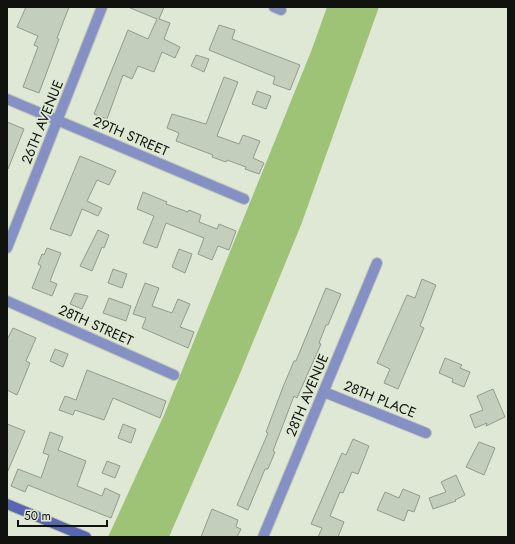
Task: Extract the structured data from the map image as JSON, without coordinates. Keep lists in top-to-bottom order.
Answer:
{
  "streets": {
    "street": [
      "26TH AVENUE",
      "29TH STREET",
      "28TH STREET",
      "28TH AVENUE",
      "28TH PLACE"
    ]
  },
  "crossings": [
    ["26TH AVENUE", "29TH STREET"],
    ["28TH AVENUE", "28TH PLACE"]
  ],
  "scale_bar": "50 m"
}
